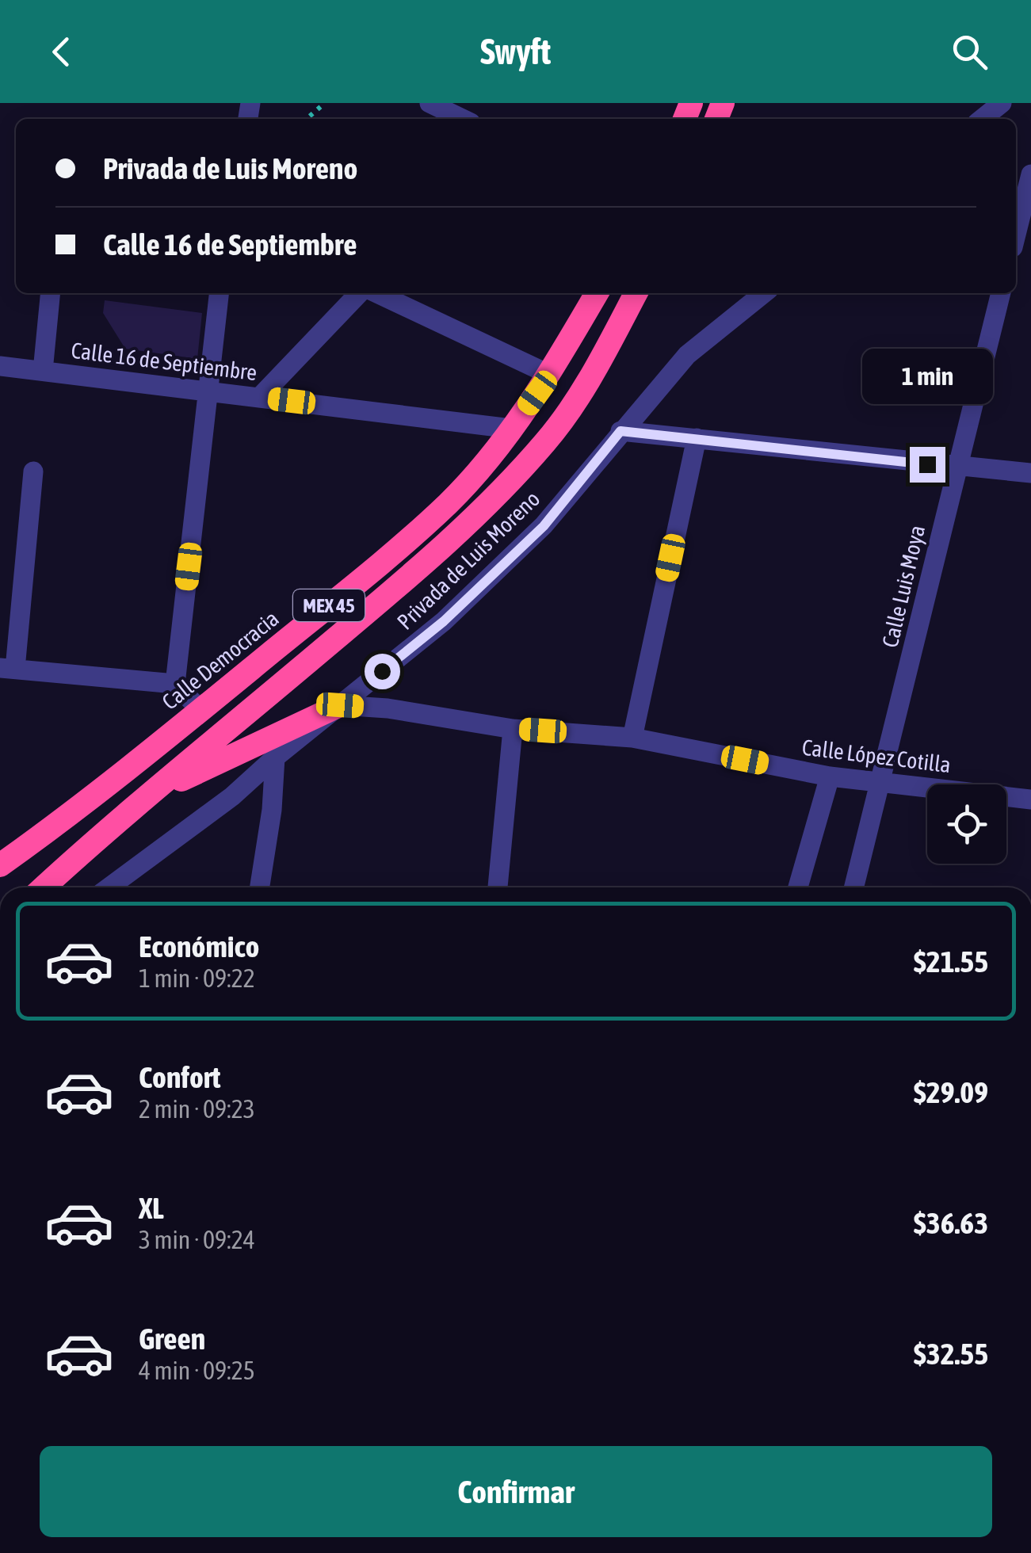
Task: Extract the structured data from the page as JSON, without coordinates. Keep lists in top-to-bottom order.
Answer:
{
  "streets": {
    "highway": ["MEX 45", "Calle Democracia"],
    "street": [
      "Calle 16 de Septiembre",
      "Privada de Luis Moreno",
      "Calle Luis Moya",
      "Calle López Cotilla"
    ]
  },
  "crossings": [
    ["Calle 16 de Septiembre", "Calle Democracia"],
    ["Privada de Luis Moreno", "Calle López Cotilla"],
    ["Calle Luis Moya", "Calle López Cotilla"]
  ],
  "page": {
    "header": "Swyft",
    "banner": ["Privada de Luis Moreno", "Calle 16 de Septiembre"],
    "bubble": "1 min",
    "list": [
      {
        "name": "Económico",
        "note": "1 min · 09:22",
        "value": "$21.55"
      },
      {
        "name": "Confort",
        "note": "2 min · 09:23",
        "value": "$29.09"
      },
      {
        "name": "XL",
        "note": "3 min · 09:24",
        "value": "$36.63"
      },
      {
        "name": "Green",
        "note": "4 min · 09:25",
        "value": "$32.55"
      }
    ],
    "buttons": "Confirmar"
  }
}
